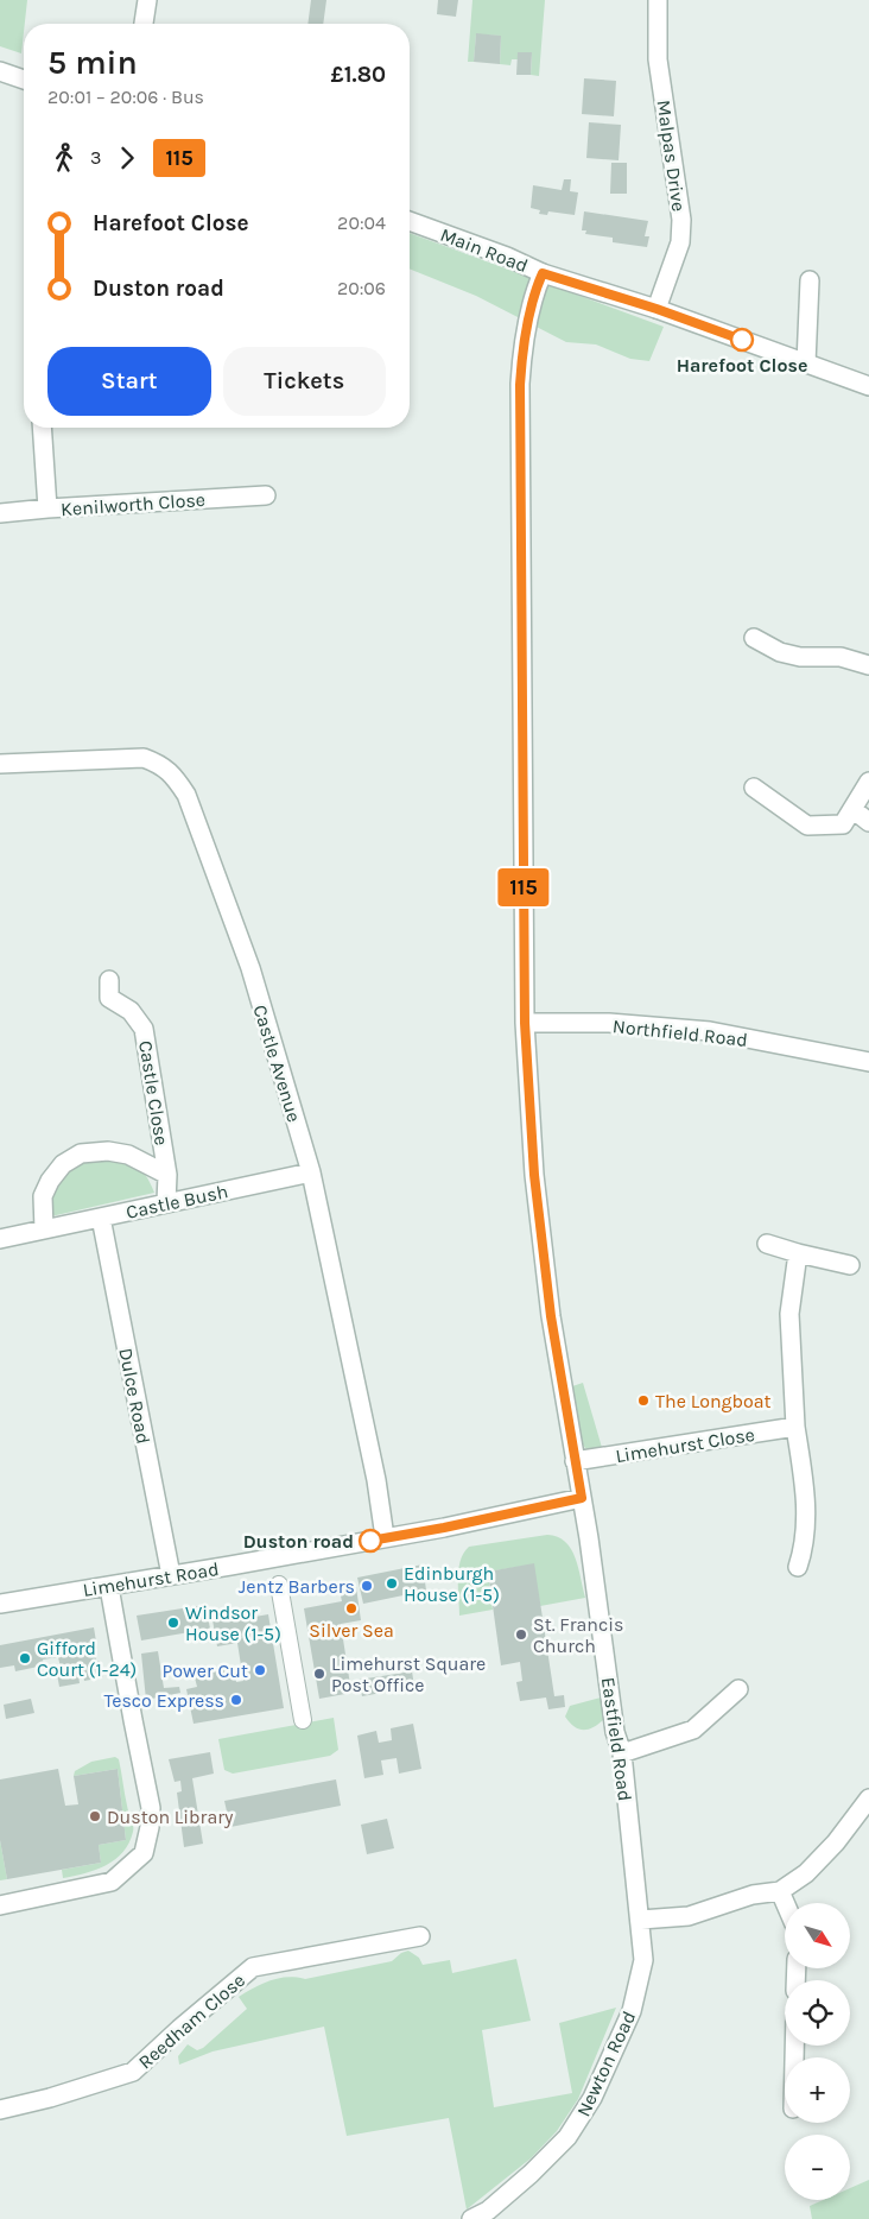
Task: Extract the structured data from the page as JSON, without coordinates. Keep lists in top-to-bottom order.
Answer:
{
  "streets": {
    "street": [
      "Malpas Drive",
      "Main Road",
      "Kenilworth Close",
      "Northfield Road",
      "Castle Avenue",
      "Castle Close",
      "Castle Bush",
      "Dulce Road",
      "Limehurst Close",
      "Limehurst Road",
      "Eastfield Road",
      "Reedham Close",
      "Newton Road"
    ]
  },
  "crossings": [
    ["Malpas Drive", "Main Road"],
    ["Main Road", "Eastfield Road"],
    ["Northfield Road", "Eastfield Road"],
    ["Castle Avenue", "Castle Bush"],
    ["Castle Avenue", "Limehurst Road"],
    ["Castle Close", "Castle Bush"],
    ["Castle Bush", "Dulce Road"],
    ["Dulce Road", "Limehurst Road"],
    ["Limehurst Close", "Eastfield Road"],
    ["Limehurst Road", "Eastfield Road"],
    ["Eastfield Road", "Newton Road"]
  ],
  "places": [
    "Harefoot Close",
    "The Longboat",
    "Duston road",
    "Edinburgh House (1-5)",
    "Jentz Barbers",
    "Silver Sea",
    "Windsor House (1-5)",
    "St. Francis Church",
    "Gifford Court (1-24)",
    "Power Cut",
    "Limehurst Square Post Office",
    "Tesco Express",
    "Duston Library"
  ],
  "lines": ["bus line 115"],
  "north": "bottom right",
  "page": {
    "on_map": "115",
    "heading": ["5 min", "20:01 – 20:06 · Bus", "£1.80"],
    "legs": ["3", "115"],
    "list": [
      {
        "name": "Harefoot Close",
        "value": "20:04"
      },
      {
        "name": "Duston road",
        "value": "20:06"
      }
    ],
    "buttons": ["Start", "Tickets"],
    "map_buttons": ["+", "−"]
  }
}
